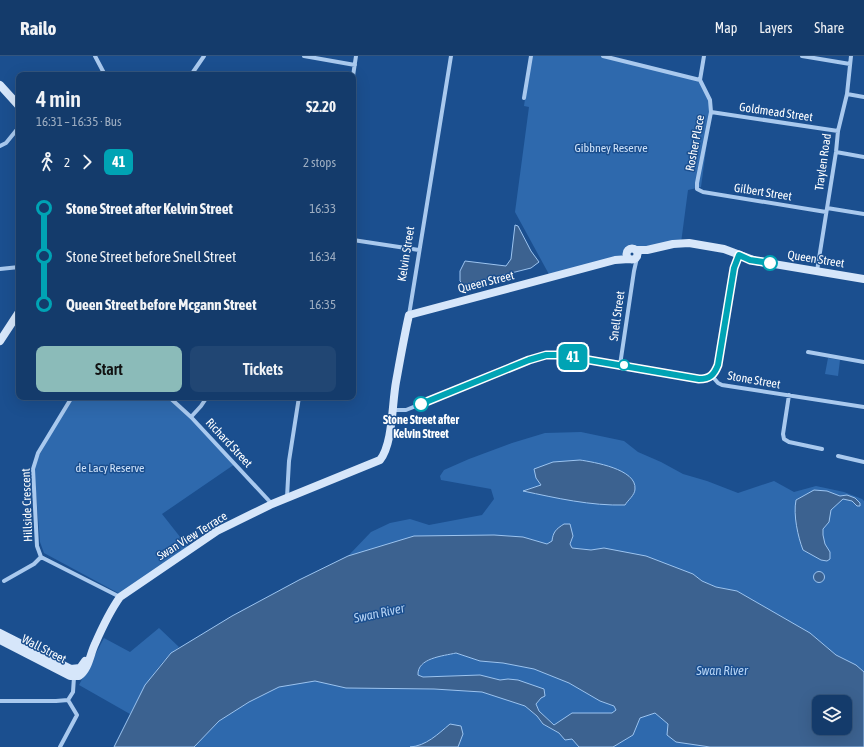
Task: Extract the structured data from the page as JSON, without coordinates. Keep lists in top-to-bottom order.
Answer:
{
  "streets": {
    "street": [
      "Goldmead Street",
      "Rosher Place",
      "Traylen Road",
      "Gilbert Street",
      "Kelvin Street",
      "Queen Street",
      "Snell Street",
      "Stone Street",
      "Richard Street",
      "Hillside Crescent",
      "Swan View Terrace",
      "Wall Street"
    ]
  },
  "crossings": [
    ["Goldmead Street", "Rosher Place"],
    ["Goldmead Street", "Traylen Road"],
    ["Rosher Place", "Gilbert Street"],
    ["Traylen Road", "Gilbert Street"],
    ["Traylen Road", "Queen Street"],
    ["Kelvin Street", "Queen Street"],
    ["Kelvin Street", "Stone Street"],
    ["Kelvin Street", "Swan View Terrace"],
    ["Queen Street", "Snell Street"],
    ["Snell Street", "Stone Street"],
    ["Richard Street", "Swan View Terrace"],
    ["Hillside Crescent", "Swan View Terrace"],
    ["Swan View Terrace", "Wall Street"]
  ],
  "water": ["Swan River"],
  "parks": ["Gibbney Reserve", "de Lacy Reserve"],
  "places": ["Stone Street after Kelvin Street"],
  "lines": ["bus line 41"],
  "page": {
    "header": "Railo",
    "nav": ["Map", "Layers", "Share"],
    "on_map": "41",
    "heading": ["4 min", "16:31 – 16:35 · Bus", "$2.20"],
    "legs": ["2", "41", "2 stops"],
    "list": [
      {
        "name": "Stone Street after Kelvin Street",
        "value": "16:33"
      },
      {
        "name": "Stone Street before Snell Street",
        "value": "16:34"
      },
      {
        "name": "Queen Street before Mcgann Street",
        "value": "16:35"
      }
    ],
    "buttons": ["Start", "Tickets"]
  }
}
